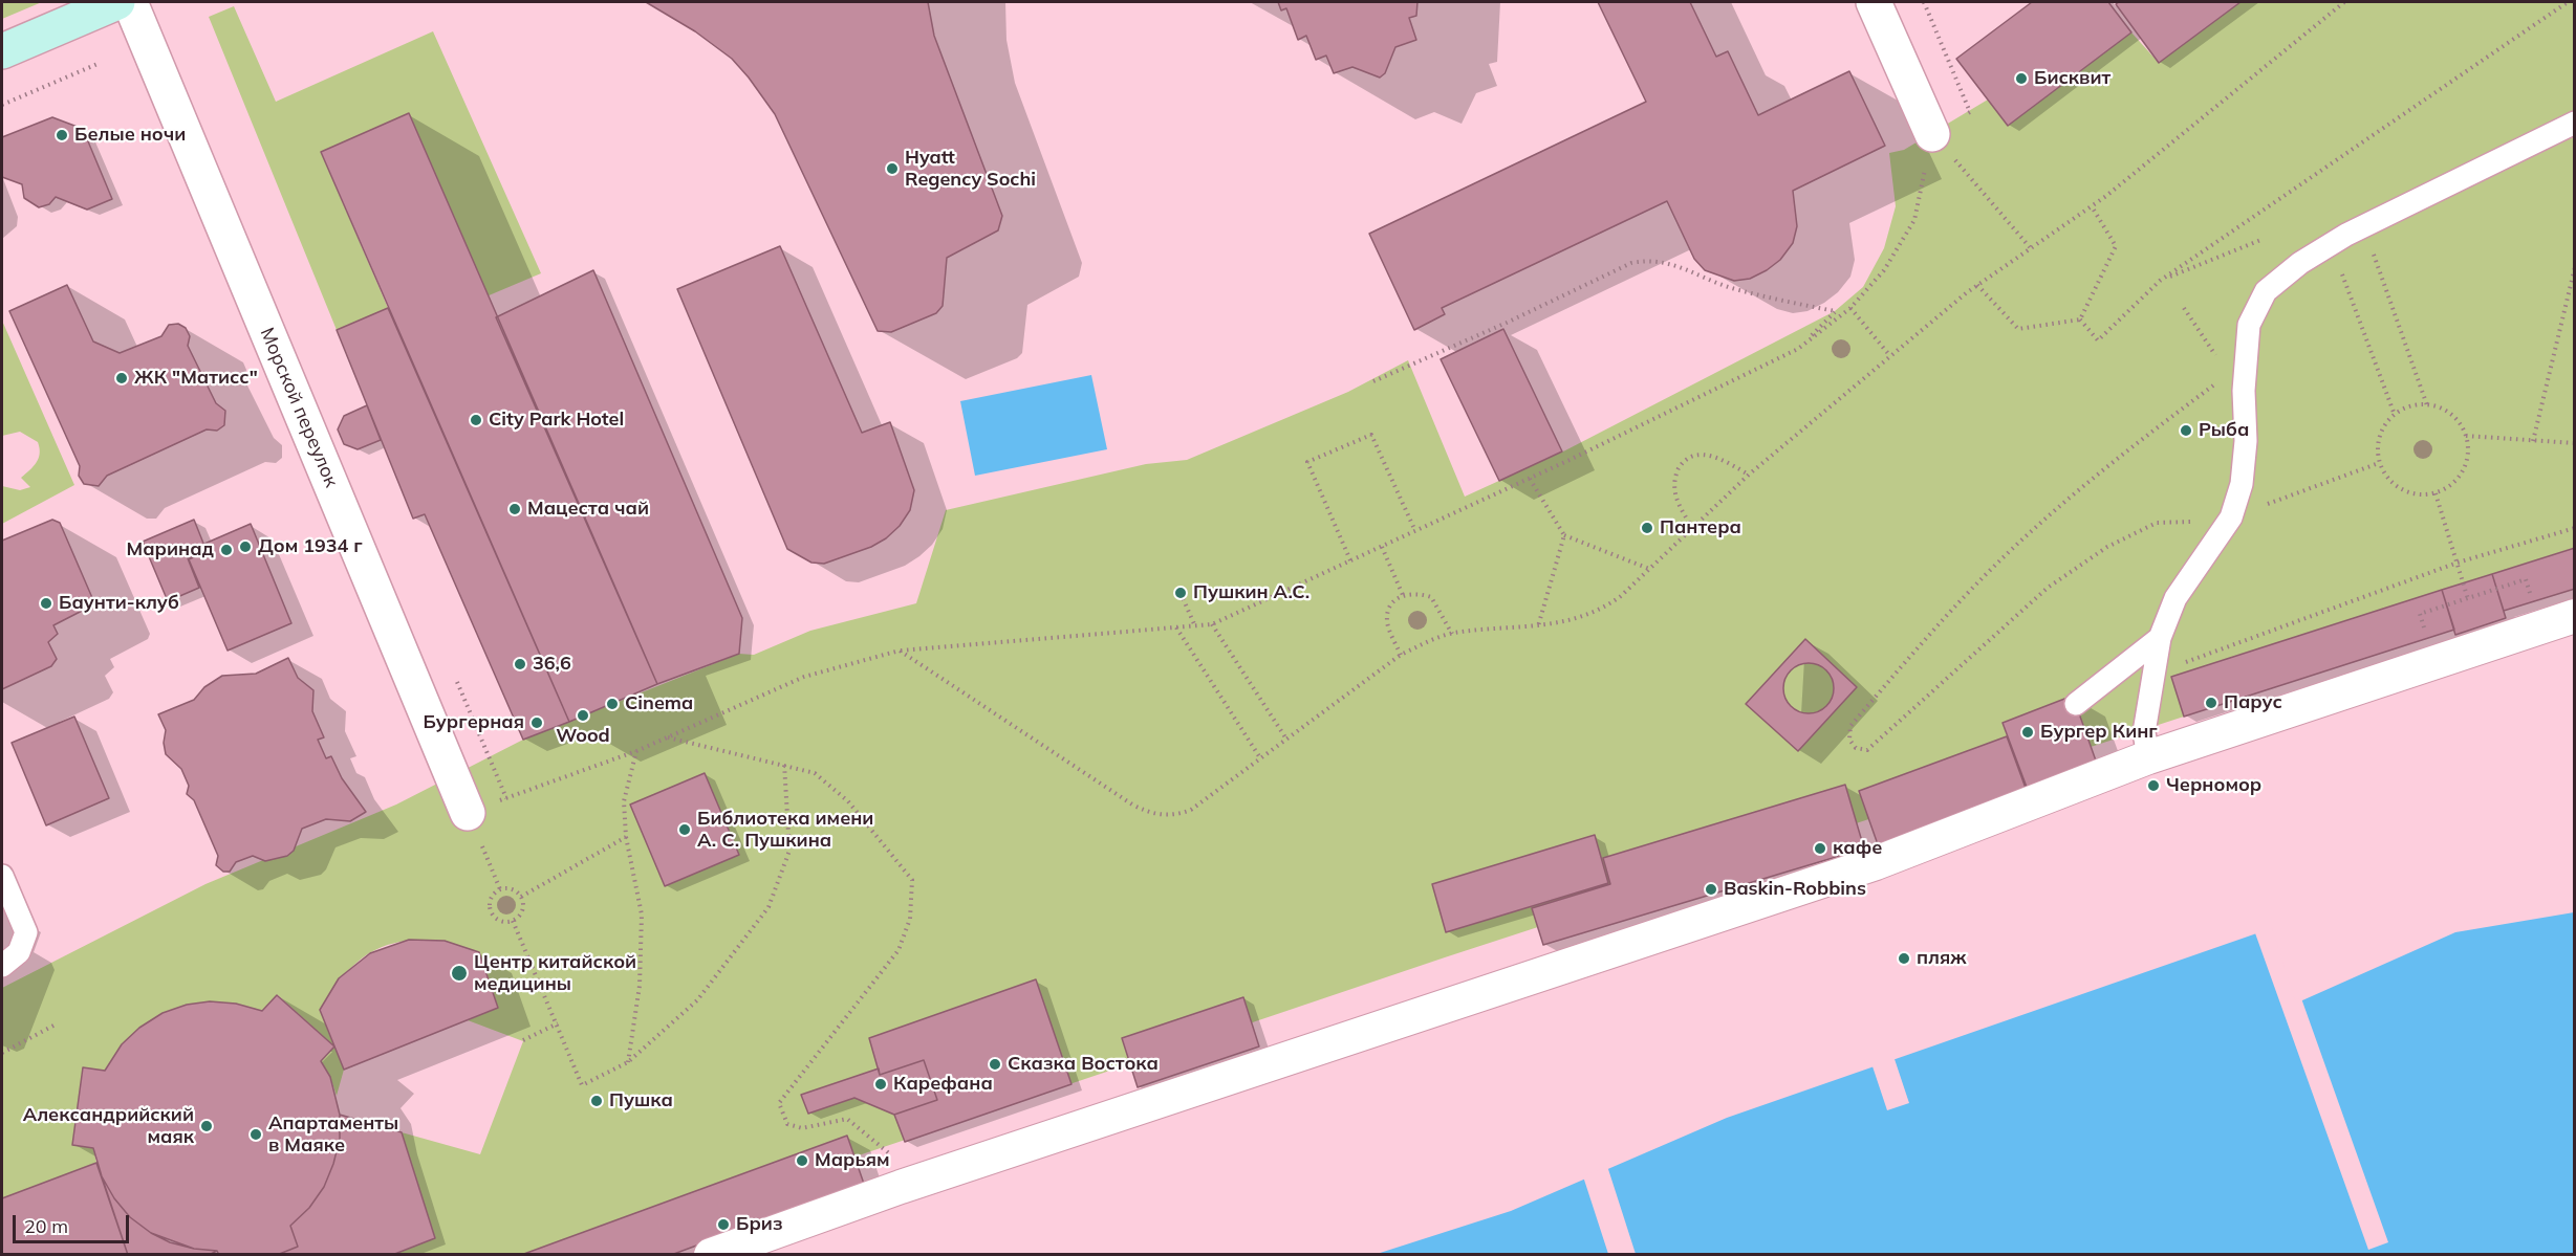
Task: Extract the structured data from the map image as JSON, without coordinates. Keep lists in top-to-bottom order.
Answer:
{
  "streets": {
    "street": ["Морской переулок"]
  },
  "places": [
    "Бисквит",
    "Белые ночи",
    "Hyatt Regency Sochi",
    "ЖК \"Матисс\"",
    "City Park Hotel",
    "Рыба",
    "Мацеста чай",
    "Пантера",
    "Дом 1934 г",
    "Маринад",
    "Пушкин А.С.",
    "Баунти-клуб",
    "36,6",
    "Парус",
    "Cinema",
    "Wood",
    "Бургерная",
    "Бургер Кинг",
    "Черномор",
    "Библиотека имени А. С. Пушкина",
    "кафе",
    "Baskin-Robbins",
    "пляж",
    "Центр китайской медицины",
    "Сказка Востока",
    "Карефана",
    "Пушка",
    "Александрийский маяк",
    "Апартаменты в Маяке",
    "Марьям",
    "Бриз"
  ],
  "scale_bar": "20 m"
}
